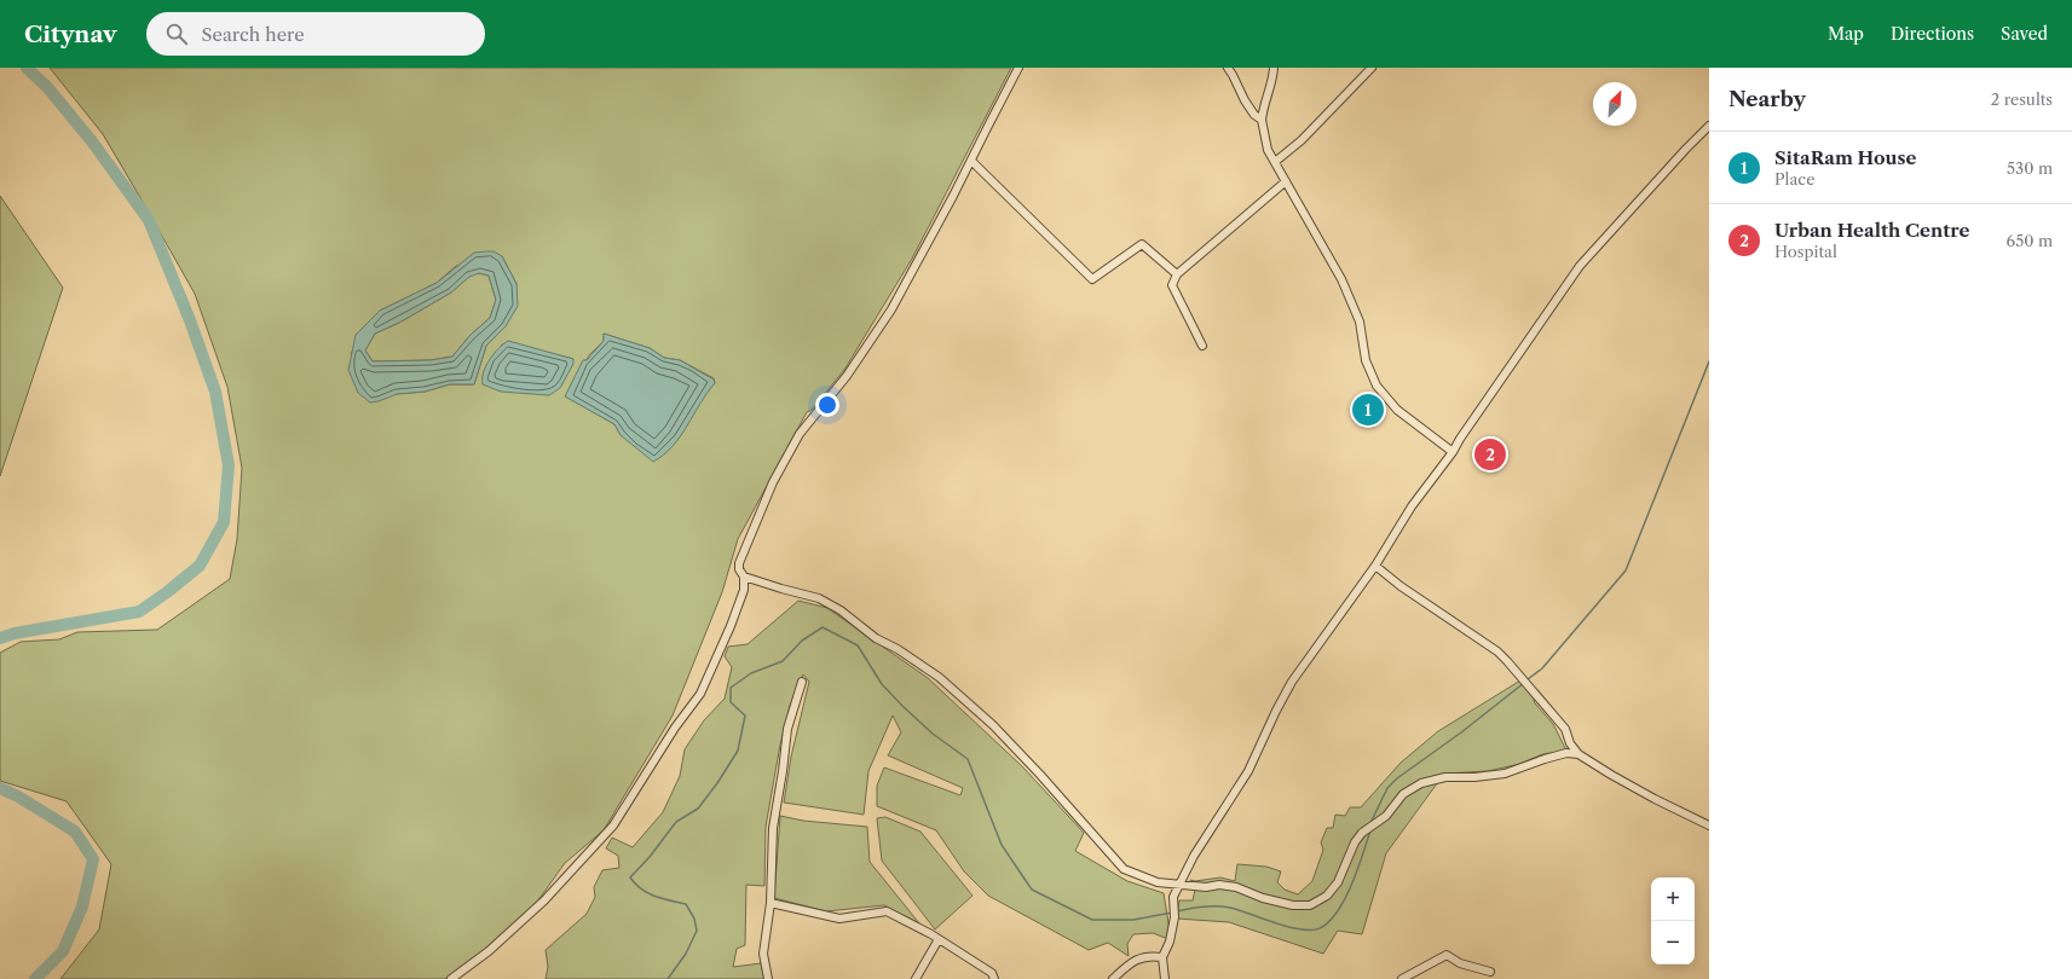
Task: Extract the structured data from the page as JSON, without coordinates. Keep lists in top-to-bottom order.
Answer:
{
  "north": "top right",
  "page": {
    "header": "Citynav",
    "search": "Search here",
    "nav": ["Map", "Directions", "Saved"],
    "heading": ["Nearby", "2 results"],
    "list": [
      {
        "mark": "1",
        "name": "SitaRam House",
        "note": "Place",
        "value": "530 m"
      },
      {
        "mark": "2",
        "name": "Urban Health Centre",
        "note": "Hospital",
        "value": "650 m"
      }
    ],
    "pins": ["1", "2"],
    "map_buttons": ["+", "−"]
  }
}
